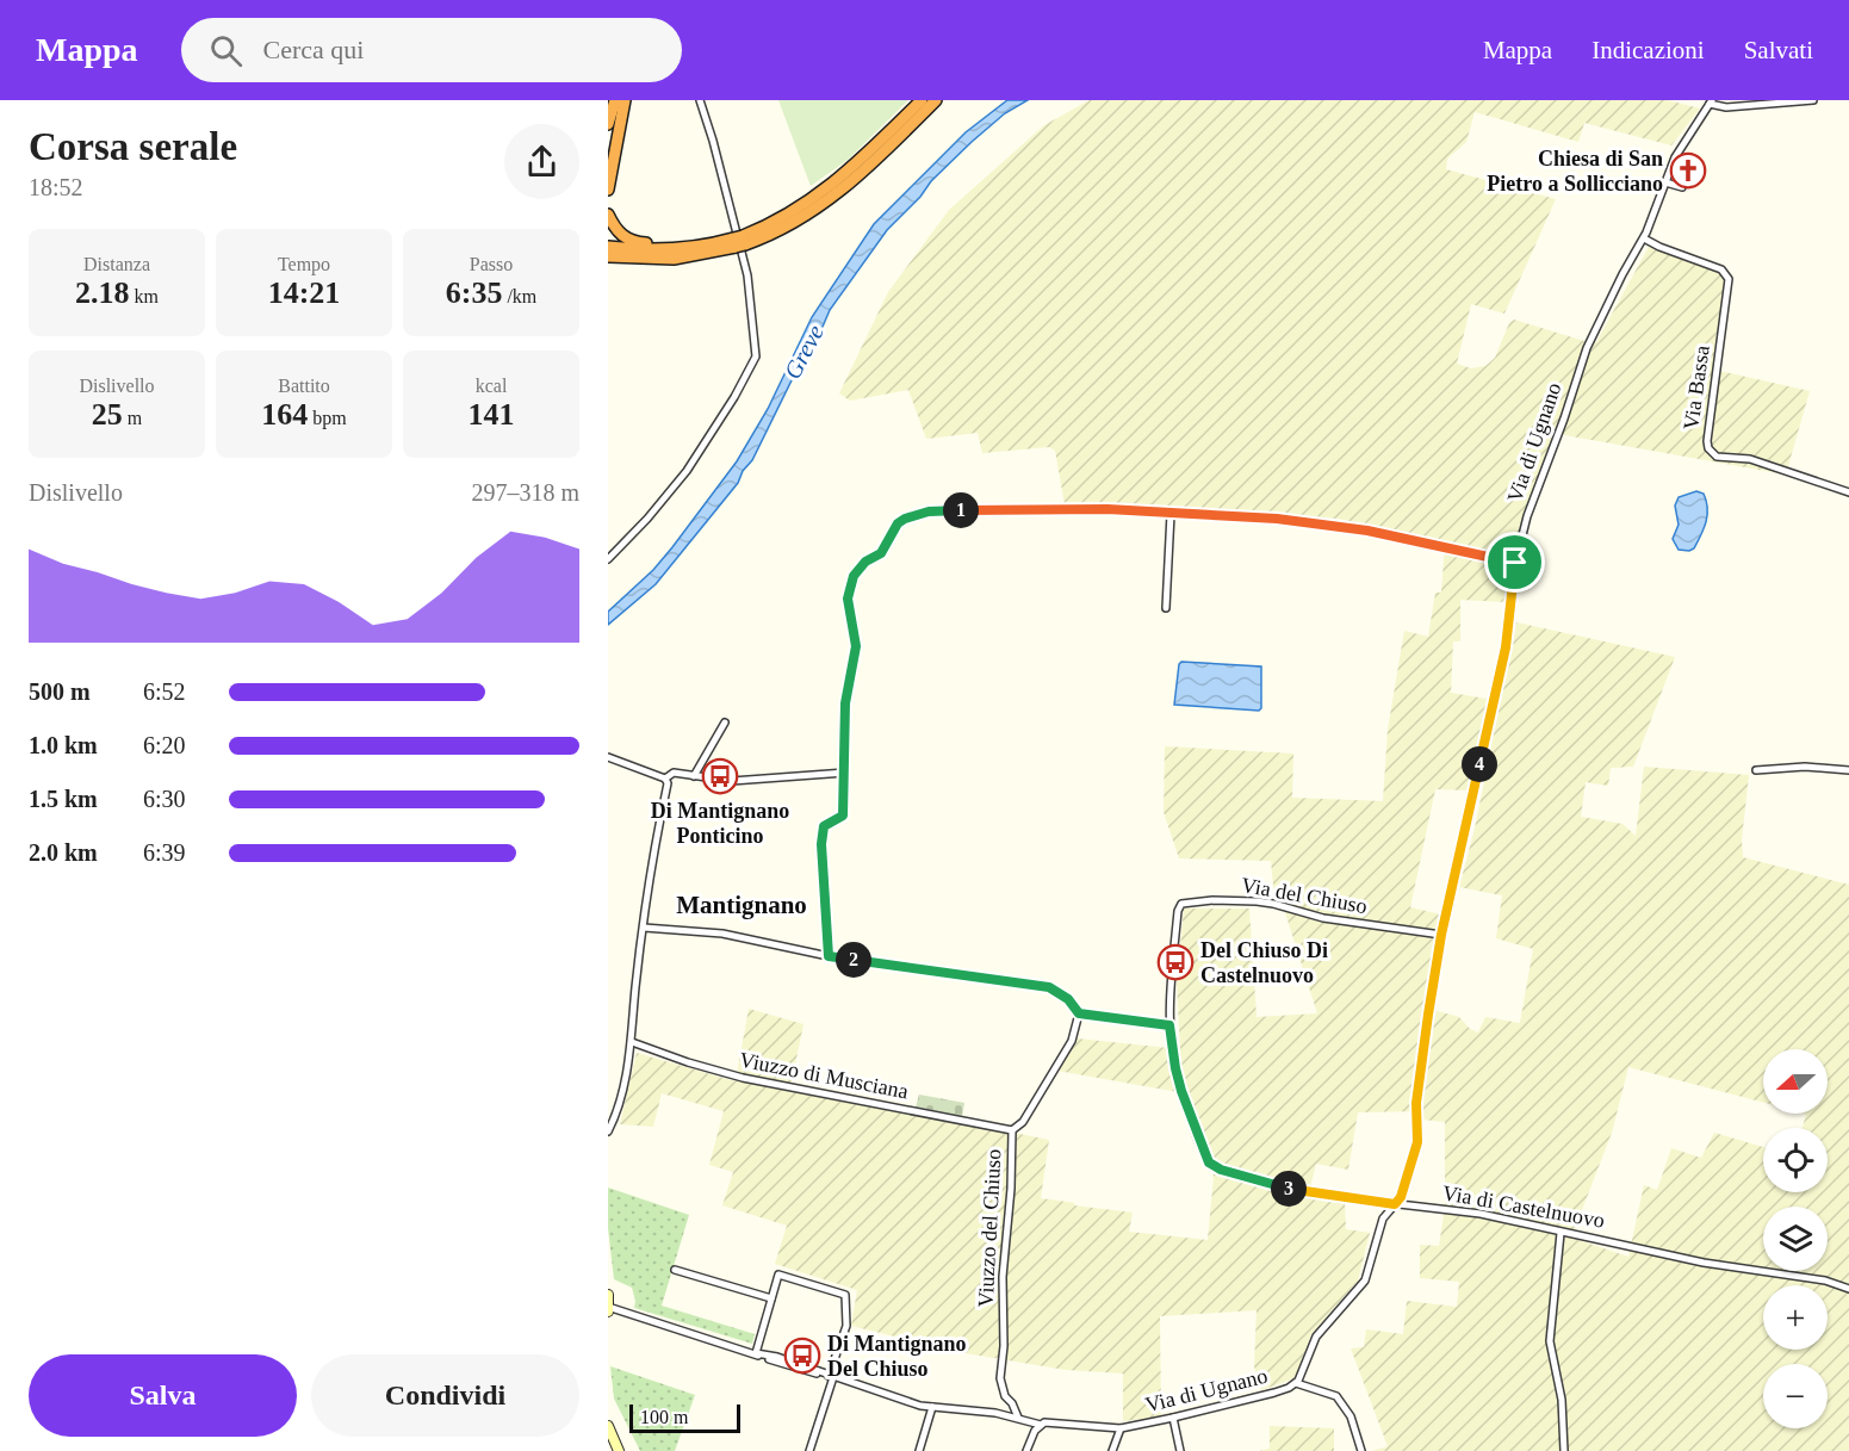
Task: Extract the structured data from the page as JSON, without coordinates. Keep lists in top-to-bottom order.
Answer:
{
  "streets": {
    "street": [
      "Via Bassa",
      "Via di Ugnano",
      "Via del Chiuso",
      "Viuzzo di Musciana",
      "Via di Castelnuovo",
      "Viuzzo del Chiuso"
    ]
  },
  "crossings": [
    ["Via Bassa", "Via di Ugnano"],
    ["Via di Ugnano", "Via del Chiuso"],
    ["Via di Ugnano", "Via di Castelnuovo"],
    ["Via di Ugnano", "Viuzzo del Chiuso"],
    ["Via del Chiuso", "Via di Castelnuovo"],
    ["Viuzzo di Musciana", "Viuzzo del Chiuso"]
  ],
  "districts": ["Mantignano"],
  "water": ["Greve"],
  "places": {
    "church": ["Chiesa di San Pietro a Sollicciano"],
    "bus stop": ["Di Mantignano Ponticino", "Del Chiuso Di Castelnuovo", "Di Mantignano Del Chiuso"]
  },
  "scale_bar": "100 m",
  "north": "left",
  "page": {
    "header": "Mappa",
    "search": "Cerca qui",
    "nav": ["Mappa", "Indicazioni", "Salvati"],
    "heading": ["Corsa serale", "18:52"],
    "stats": [
      ["Distanza", "2.18 km"],
      ["Tempo", "14:21"],
      ["Passo", "6:35 /km"],
      ["Dislivello", "25 m"],
      ["Battito", "164 bpm"],
      ["kcal", "141"]
    ],
    "chart": ["Dislivello", "297–318 m"],
    "pins": [
      "1",
      "4",
      "2",
      "3"
    ],
    "list": [
      {
        "name": "500 m",
        "note": "6:52"
      },
      {
        "name": "1.0 km",
        "note": "6:20"
      },
      {
        "name": "1.5 km",
        "note": "6:30"
      },
      {
        "name": "2.0 km",
        "note": "6:39"
      }
    ],
    "map_buttons": ["+", "−"],
    "buttons": ["Salva", "Condividi"],
    "scale": "100 m"
  }
}
